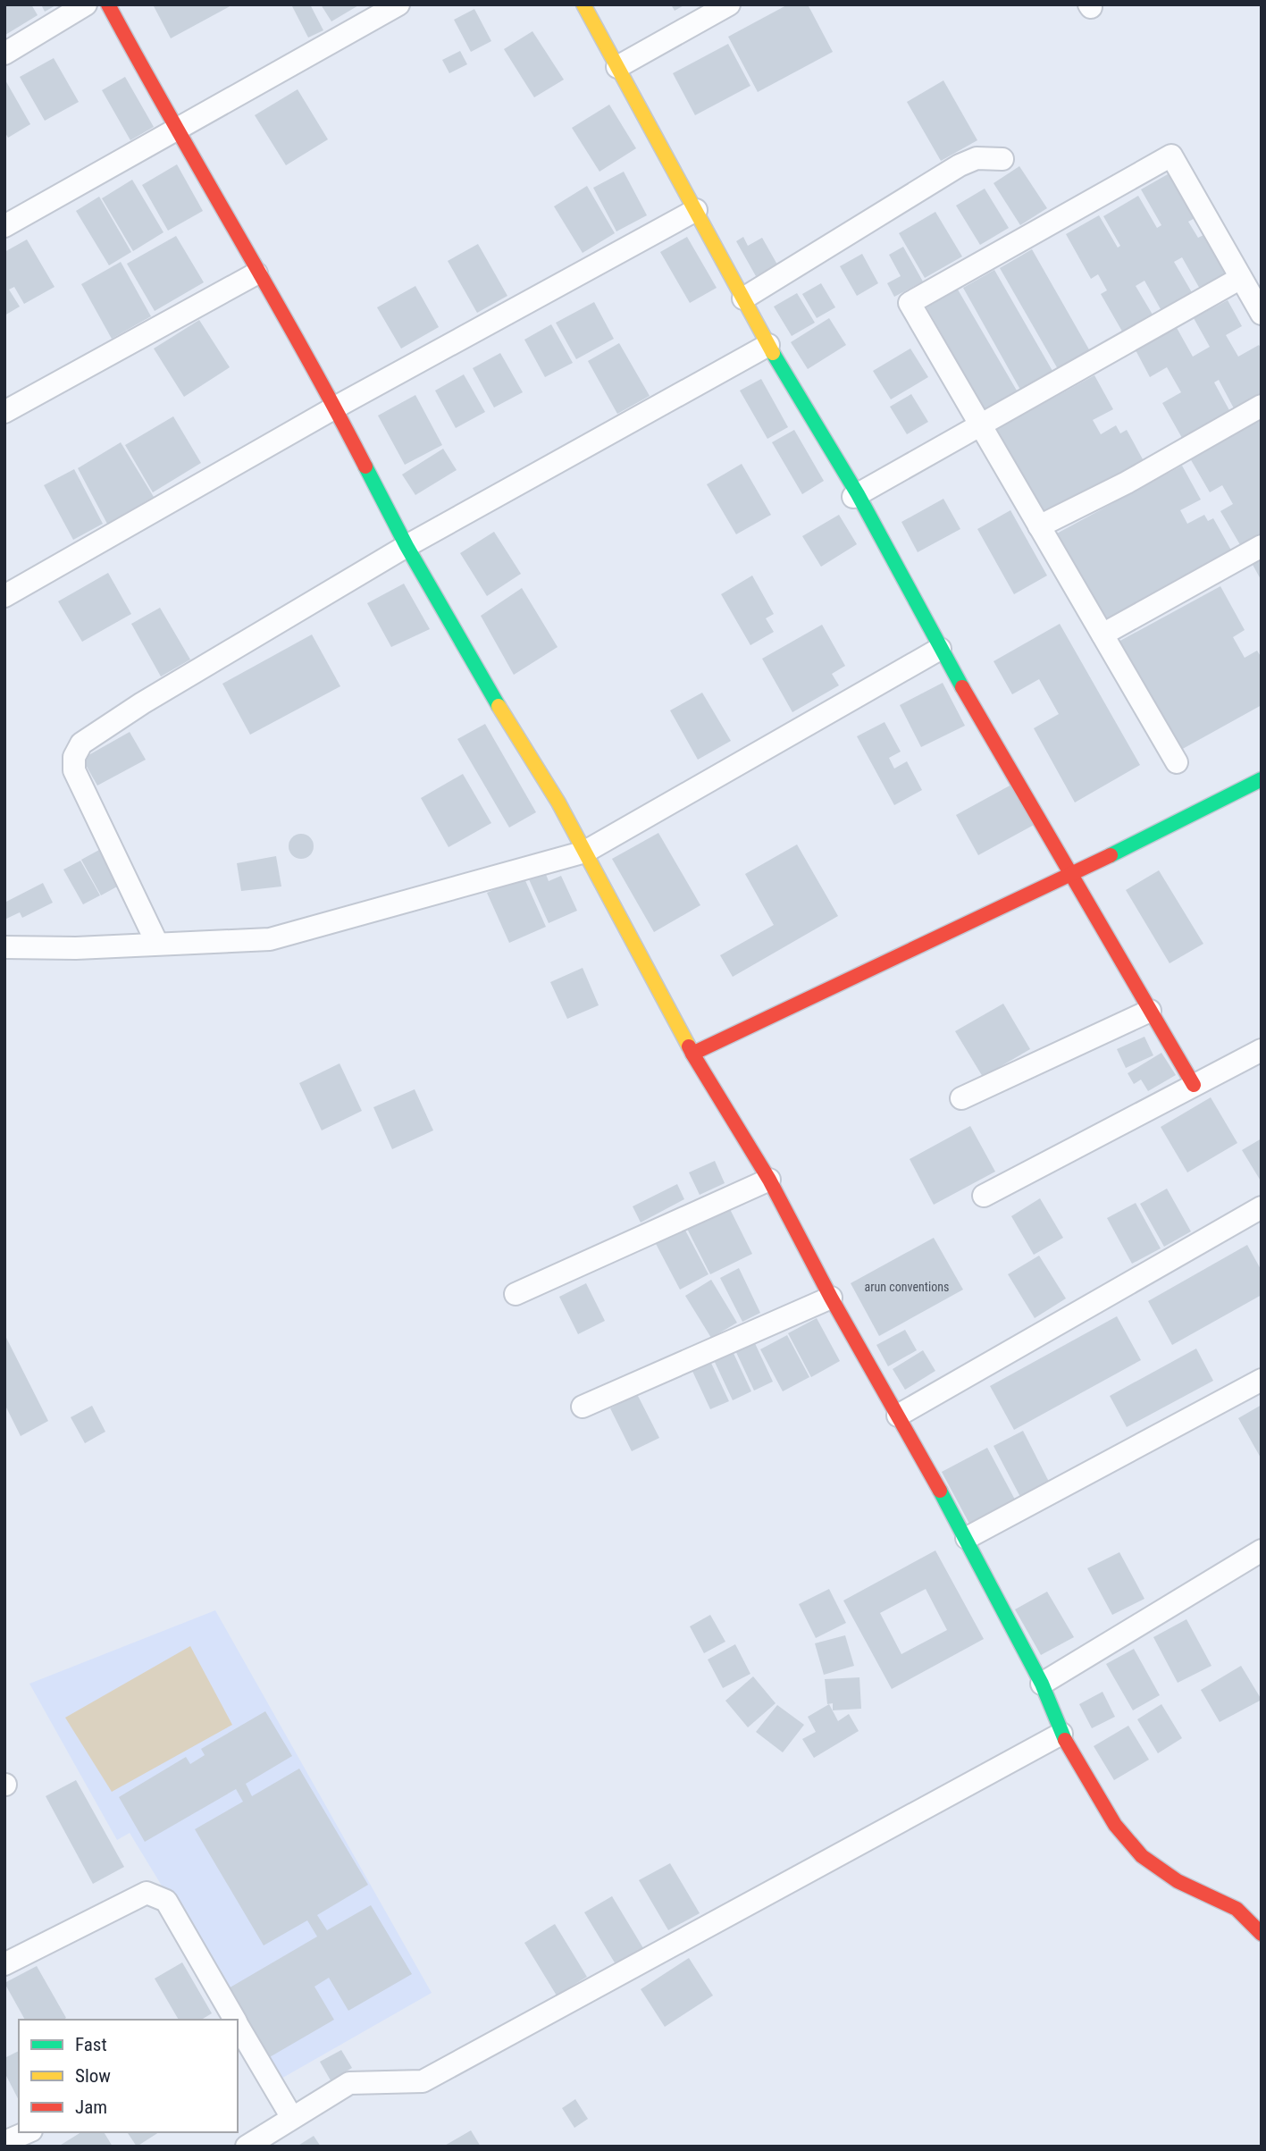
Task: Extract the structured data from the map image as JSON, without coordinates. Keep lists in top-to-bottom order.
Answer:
{
  "house_numbers": ["arun conventions"],
  "legend": ["Fast", "Slow", "Jam"]
}
